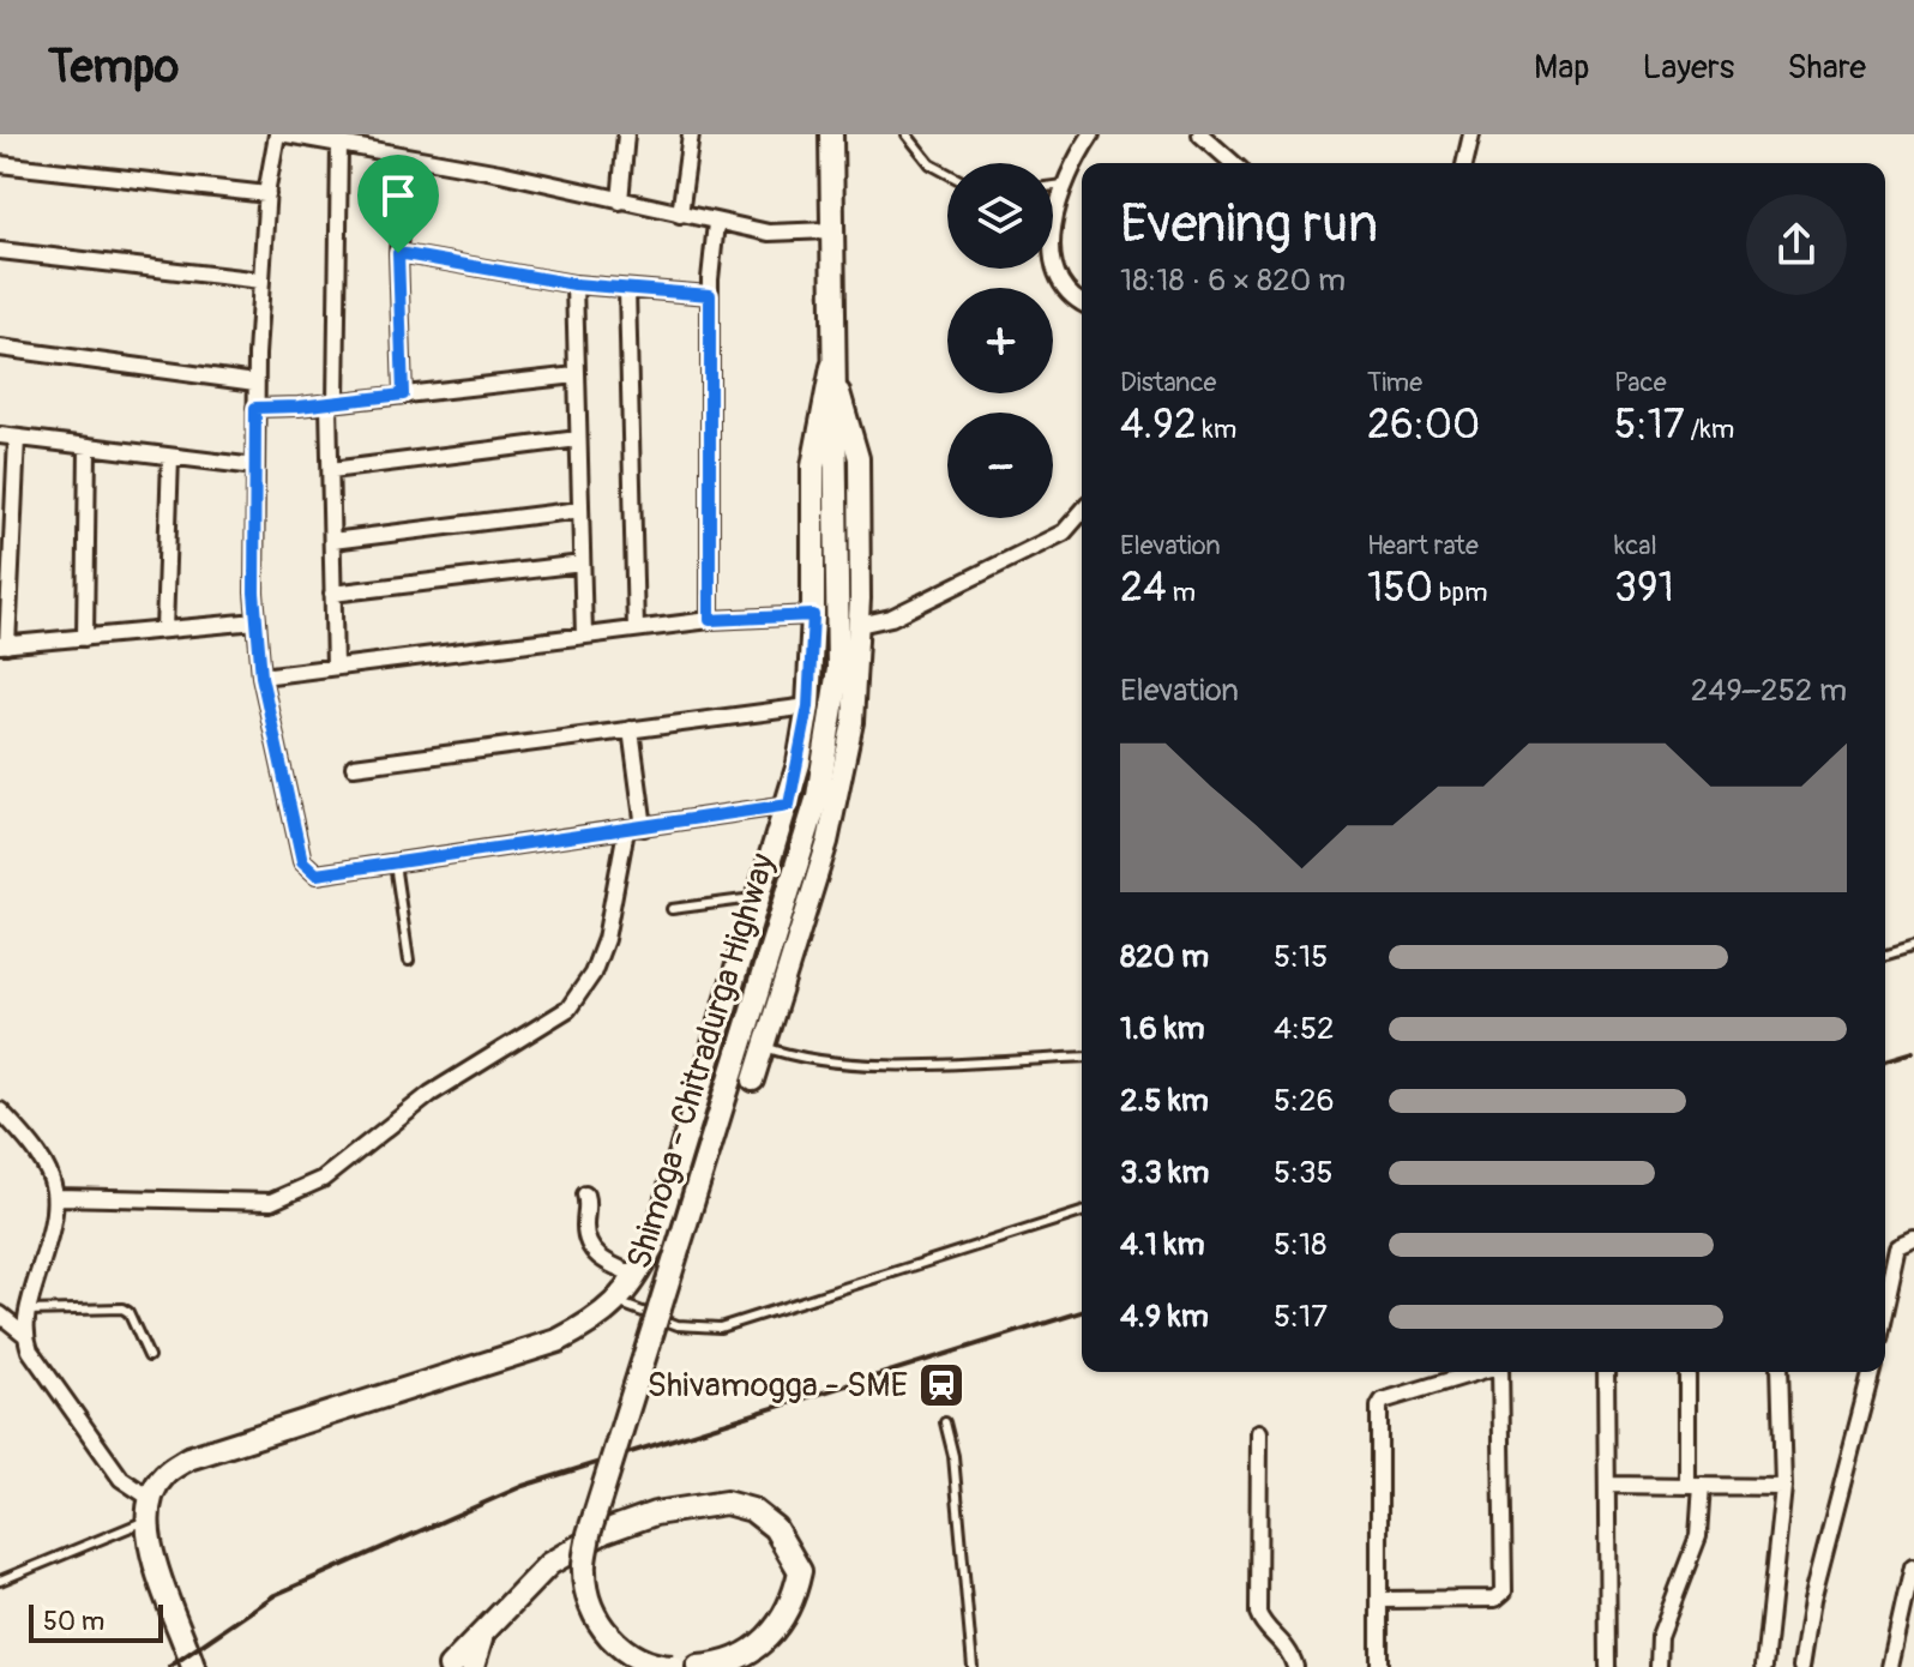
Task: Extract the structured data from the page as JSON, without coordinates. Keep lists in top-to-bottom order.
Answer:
{
  "streets": {
    "main road": ["Shimoga - Chitradurga Highway"]
  },
  "places": {
    "station": ["Shivamogga - SME"]
  },
  "scale_bar": "50 m",
  "page": {
    "header": "Tempo",
    "nav": ["Map", "Layers", "Share"],
    "map_buttons": ["+", "−"],
    "heading": ["Evening run", "18:18 · 6 × 820 m"],
    "stats": [
      ["Distance", "4.92 km"],
      ["Time", "26:00"],
      ["Pace", "5:17 /km"],
      ["Elevation", "24 m"],
      ["Heart rate", "150 bpm"],
      ["kcal", "391"]
    ],
    "chart": ["Elevation", "249–252 m"],
    "list": [
      {
        "name": "820 m",
        "note": "5:15"
      },
      {
        "name": "1.6 km",
        "note": "4:52"
      },
      {
        "name": "2.5 km",
        "note": "5:26"
      },
      {
        "name": "3.3 km",
        "note": "5:35"
      },
      {
        "name": "4.1 km",
        "note": "5:18"
      },
      {
        "name": "4.9 km",
        "note": "5:17"
      }
    ],
    "scale": "50 m"
  }
}
